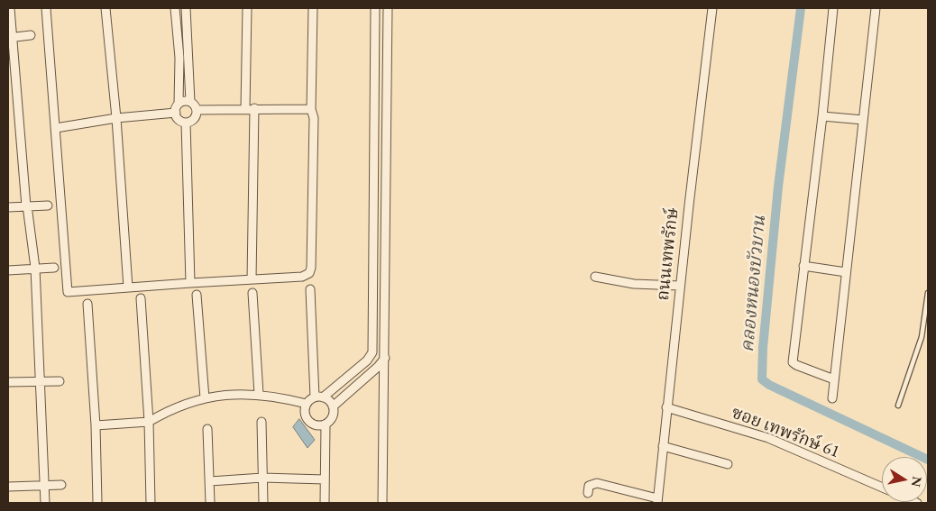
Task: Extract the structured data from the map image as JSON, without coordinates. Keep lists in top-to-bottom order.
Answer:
{
  "streets": {
    "street": ["ถนนเทพรักษ์", "ซอย เทพรักษ์ 61"]
  },
  "crossings": [
    ["ถนนเทพรักษ์", "ซอย เทพรักษ์ 61"]
  ],
  "water": ["คลองหนองบัวบาน"],
  "north": "right"
}
